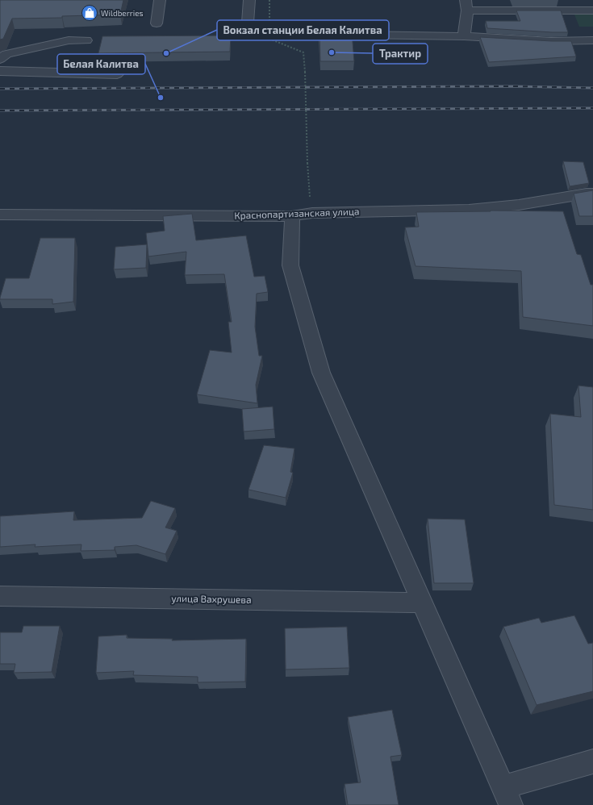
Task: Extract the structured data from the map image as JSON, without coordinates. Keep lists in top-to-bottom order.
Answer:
{
  "streets": {
    "street": ["Краснопартизанская улица", "улица Вахрушева"]
  },
  "places": {
    "shop": ["Wildberries"],
    "other": ["Трактир", "Вокзал станции Белая Калитва", "Белая Калитва"]
  }
}
